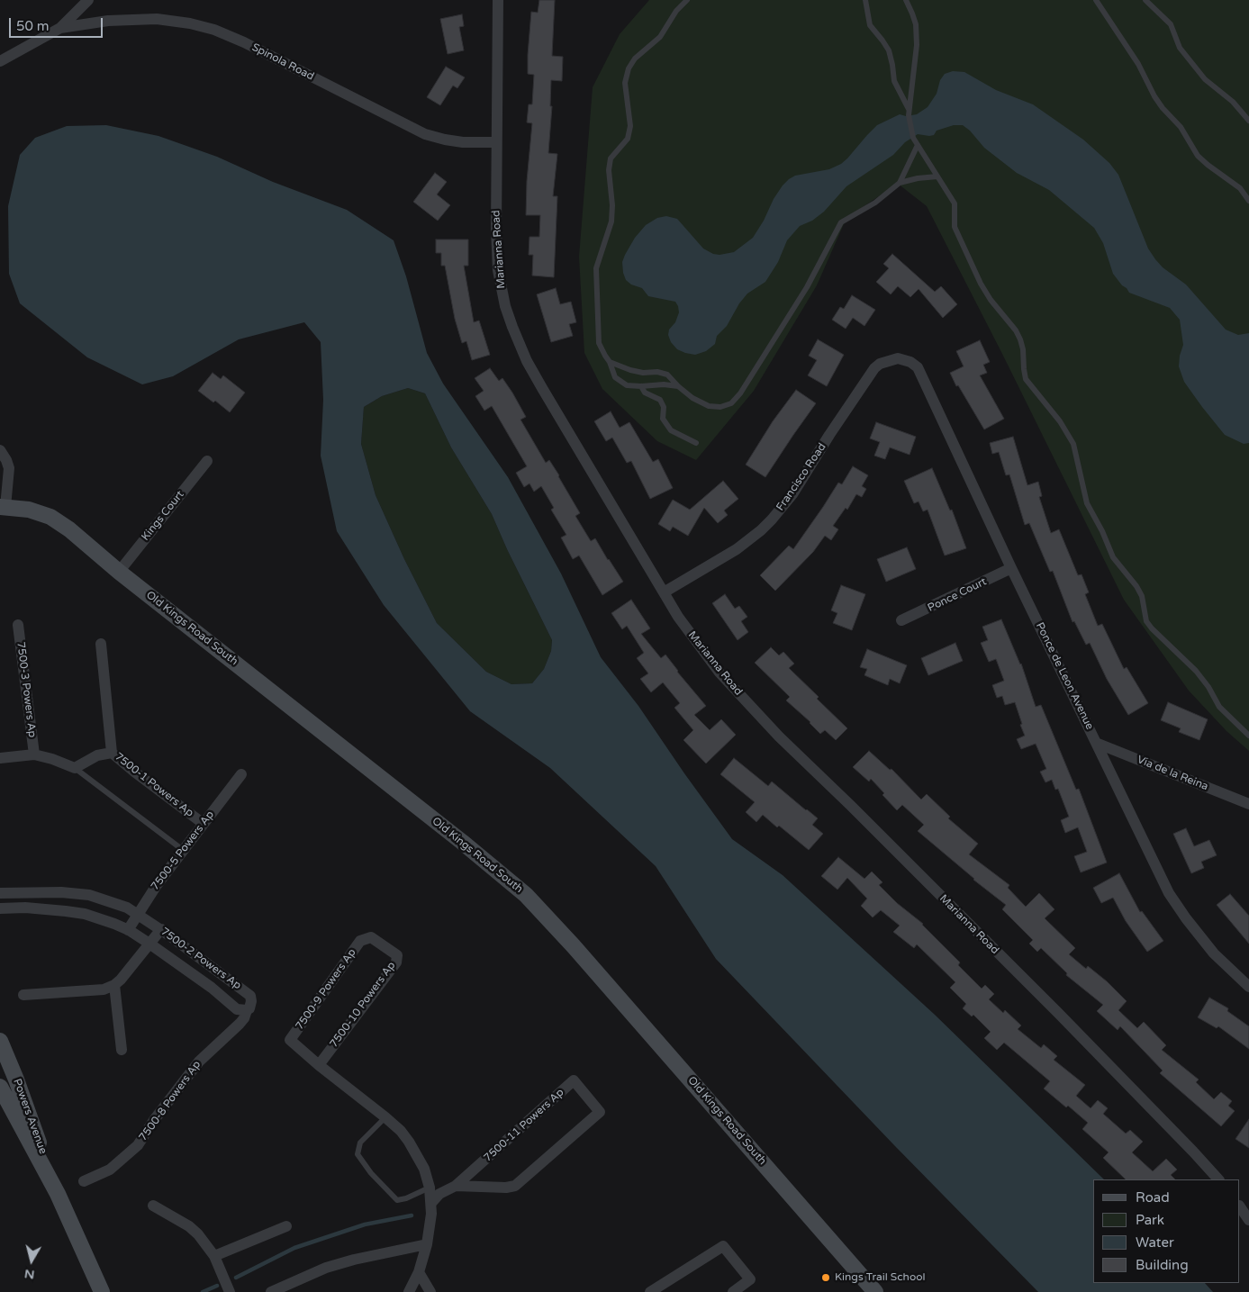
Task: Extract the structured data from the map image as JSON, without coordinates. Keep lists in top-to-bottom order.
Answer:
{
  "streets": {
    "street": [
      "Spinola Road",
      "Marianna Road",
      "Francisco Road",
      "Kings Court",
      "Ponce Court",
      "Old Kings Road South",
      "Ponce de Leon Avenue",
      "7500-3 Powers Ap",
      "Via de la Reina",
      "7500-1 Powers Ap",
      "7500-5 Powers Ap",
      "7500-2 Powers Ap",
      "7500-9 Powers Ap",
      "7500-10 Powers Ap",
      "7500-8 Powers Ap",
      "Powers Avenue",
      "7500-11 Powers Ap"
    ]
  },
  "crossings": [
    ["Spinola Road", "Marianna Road"],
    ["Marianna Road", "Francisco Road"],
    ["Francisco Road", "Ponce de Leon Avenue"],
    ["Kings Court", "Old Kings Road South"],
    ["Ponce Court", "Ponce de Leon Avenue"],
    ["Ponce de Leon Avenue", "Via de la Reina"],
    ["7500-1 Powers Ap", "7500-5 Powers Ap"],
    ["7500-5 Powers Ap", "7500-2 Powers Ap"],
    ["7500-2 Powers Ap", "7500-8 Powers Ap"],
    ["7500-9 Powers Ap", "7500-10 Powers Ap"]
  ],
  "places": ["Kings Trail School"],
  "legend": [
    "Road",
    "Park",
    "Water",
    "Building"
  ],
  "scale_bar": "50 m",
  "north": "bottom"
}
